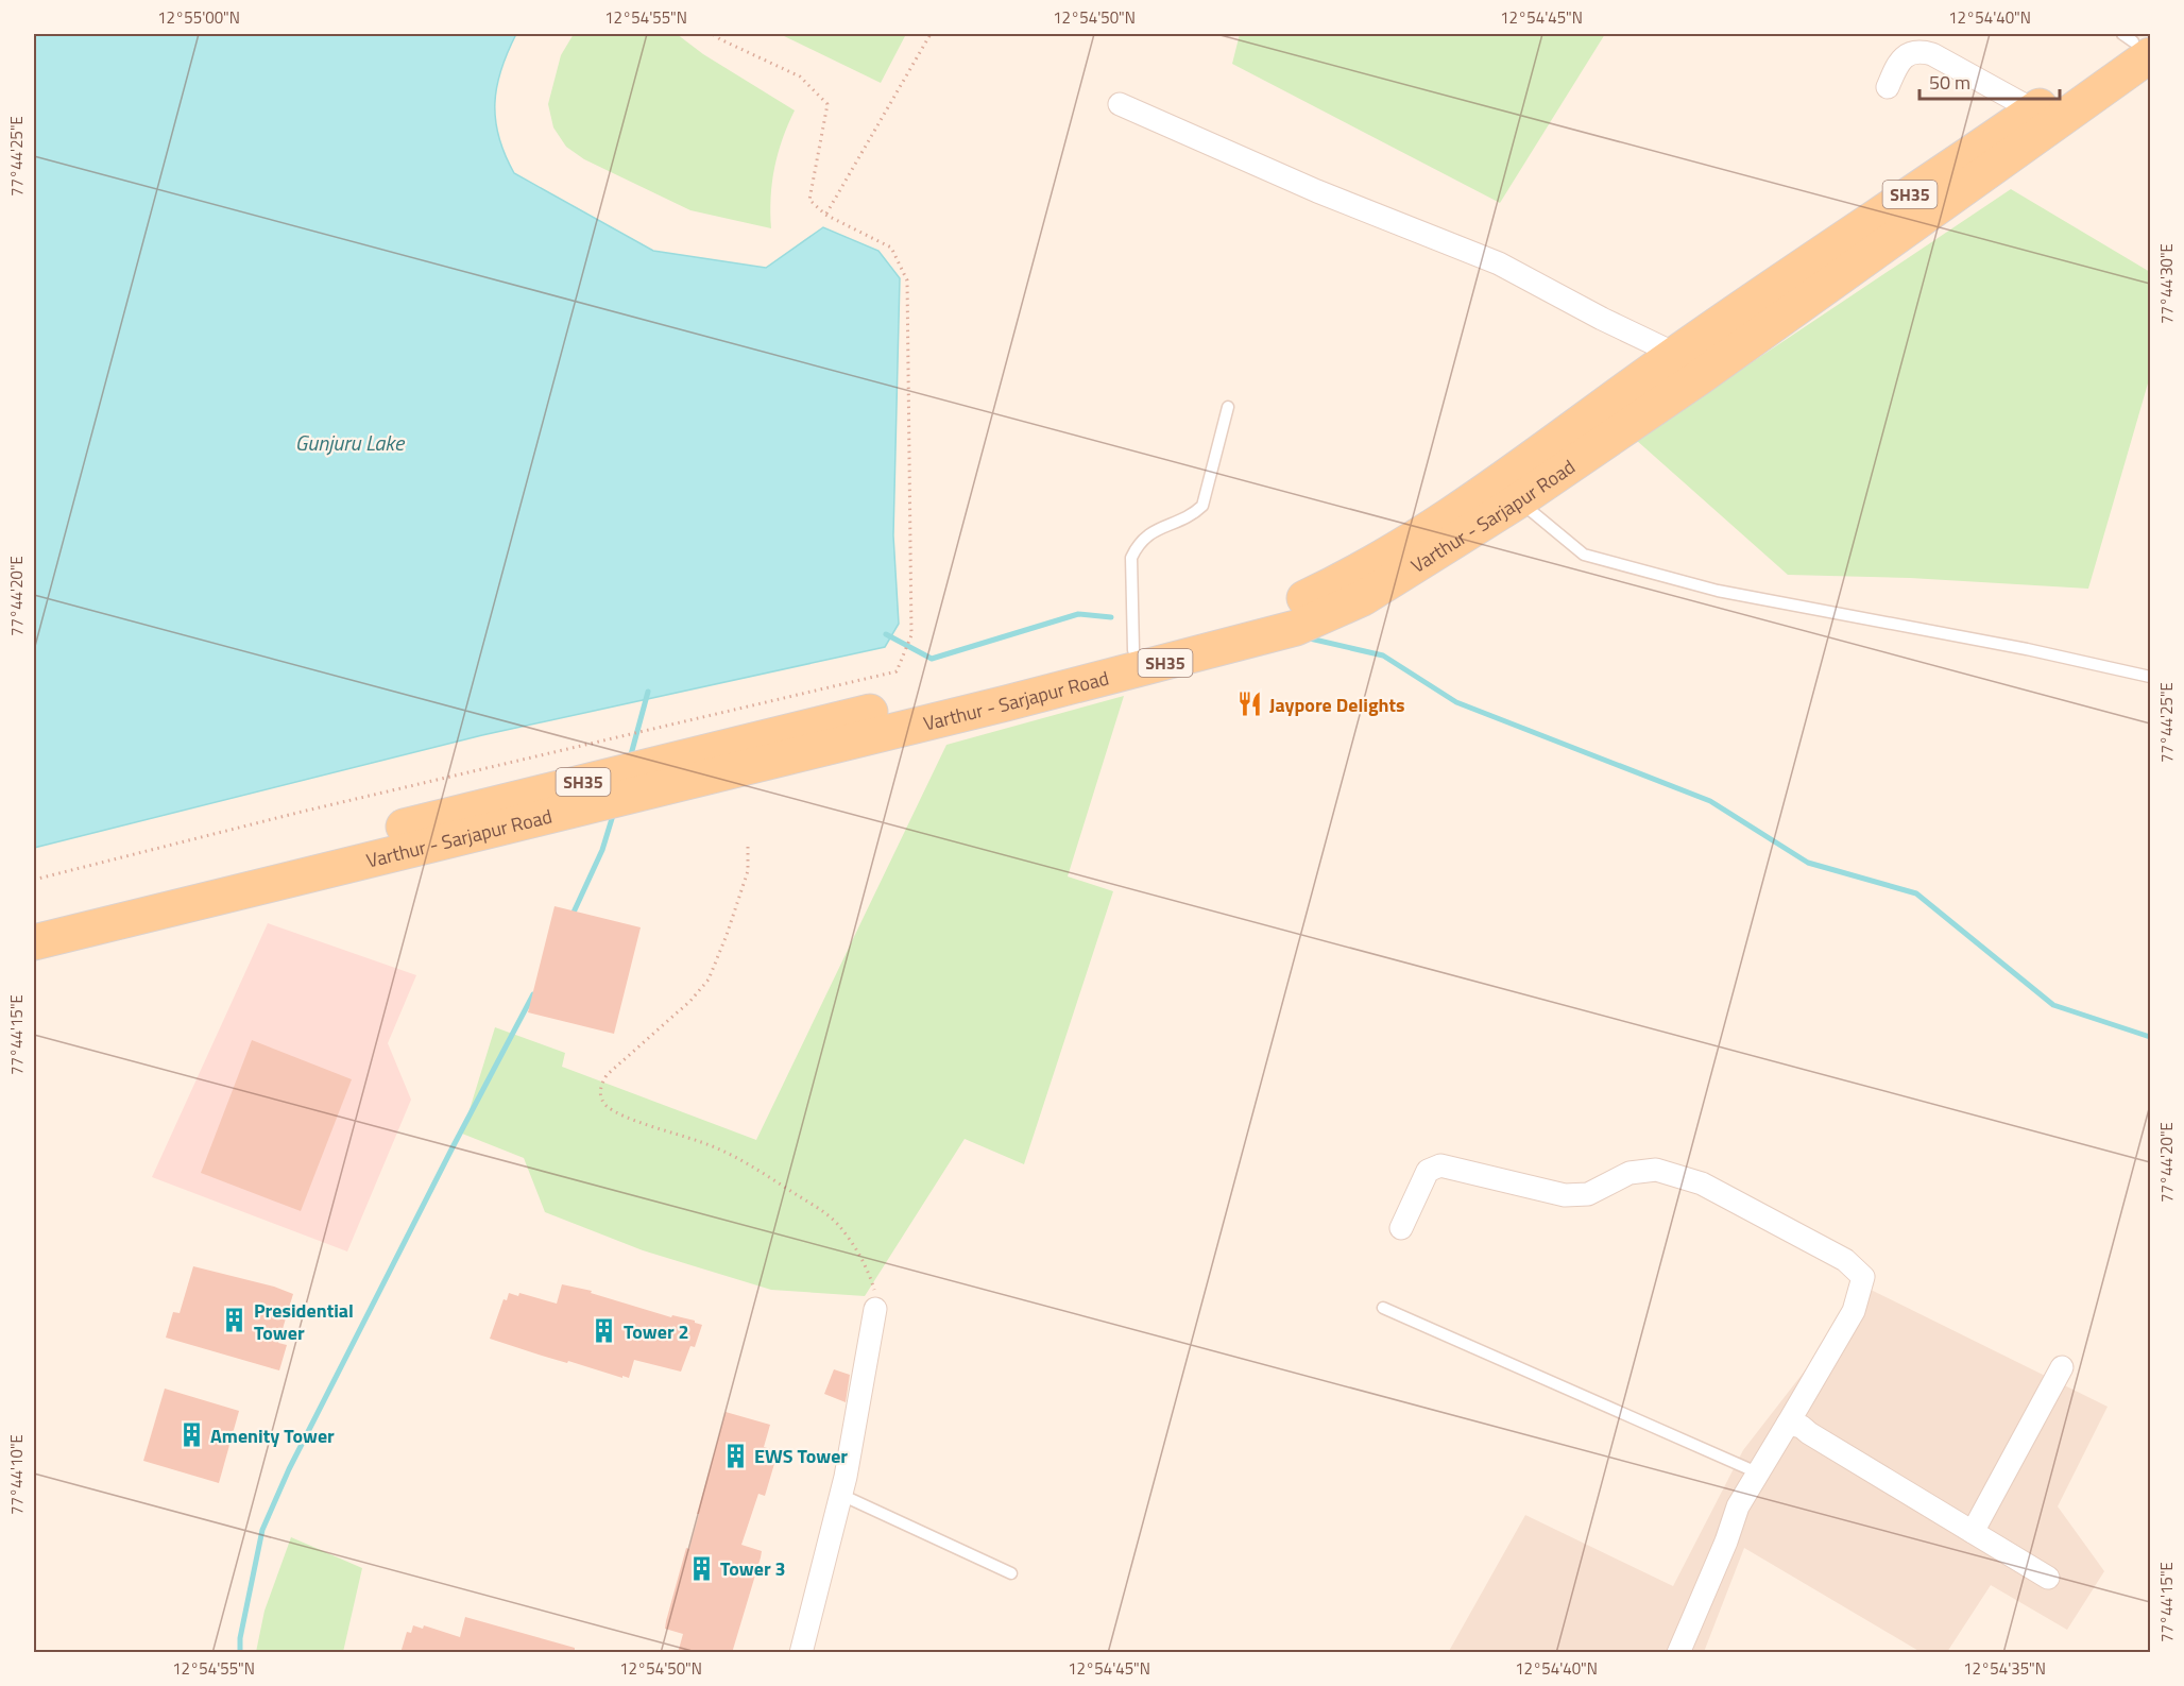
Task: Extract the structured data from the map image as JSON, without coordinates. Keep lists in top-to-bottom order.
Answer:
{
  "streets": {
    "main road": ["SH35", "Varthur - Sarjapur Road"]
  },
  "water": ["Gunjuru Lake"],
  "places": {
    "restaurant": ["Jaypore Delights"],
    "building": [
      "Presidential Tower",
      "Tower 2",
      "Amenity Tower",
      "EWS Tower",
      "Tower 3"
    ]
  },
  "scale_bar": "50 m",
  "coordinates": [
    "12°55'00\"N",
    "12°54'55\"N",
    "12°54'50\"N",
    "12°54'45\"N",
    "12°54'40\"N",
    "77°44'25\"E",
    "77°44'30\"E",
    "77°44'20\"E",
    "77°44'15\"E",
    "77°44'10\"E",
    "12°54'35\"N"
  ]
}
